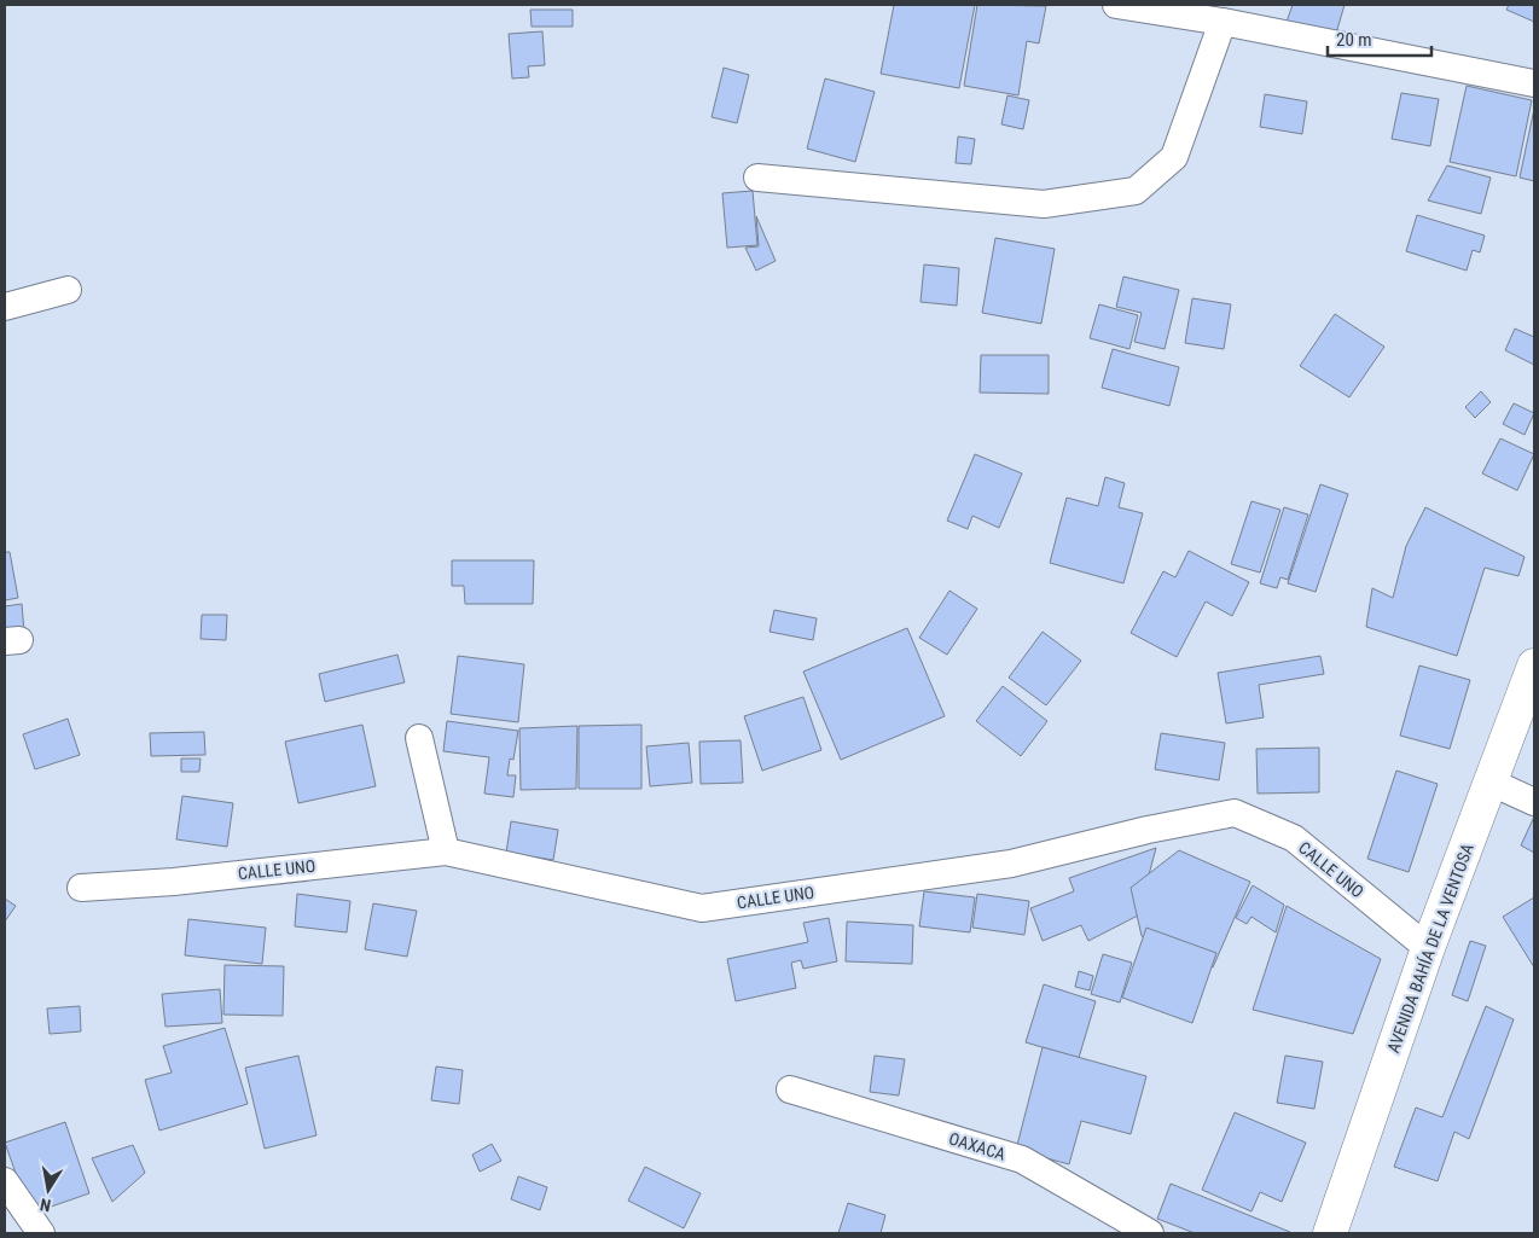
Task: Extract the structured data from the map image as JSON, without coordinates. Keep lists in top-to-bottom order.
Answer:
{
  "streets": {
    "main road": ["AVENIDA BAHÍA DE LA VENTOSA"],
    "street": ["CALLE UNO", "OAXACA"]
  },
  "crossings": [
    ["CALLE UNO", "AVENIDA BAHÍA DE LA VENTOSA"]
  ],
  "scale_bar": "20 m",
  "north": "bottom"
}
